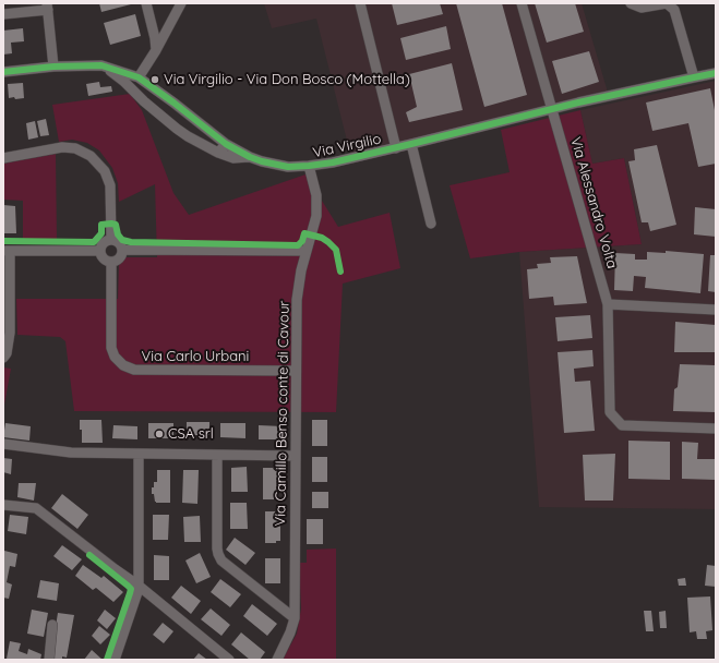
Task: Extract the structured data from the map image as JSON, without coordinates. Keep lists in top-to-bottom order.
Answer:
{
  "streets": {
    "street": [
      "Via Virgilio",
      "Via Alessandro Volta",
      "Via Carlo Urbani",
      "Via Camillo Benso conte di Cavour"
    ]
  },
  "crossings": [
    ["Via Virgilio", "Via Alessandro Volta"],
    ["Via Virgilio", "Via Camillo Benso conte di Cavour"],
    ["Via Carlo Urbani", "Via Camillo Benso conte di Cavour"]
  ],
  "places": ["Via Virgilio - Via Don Bosco (Mottella)", "CSA srl"]
}
